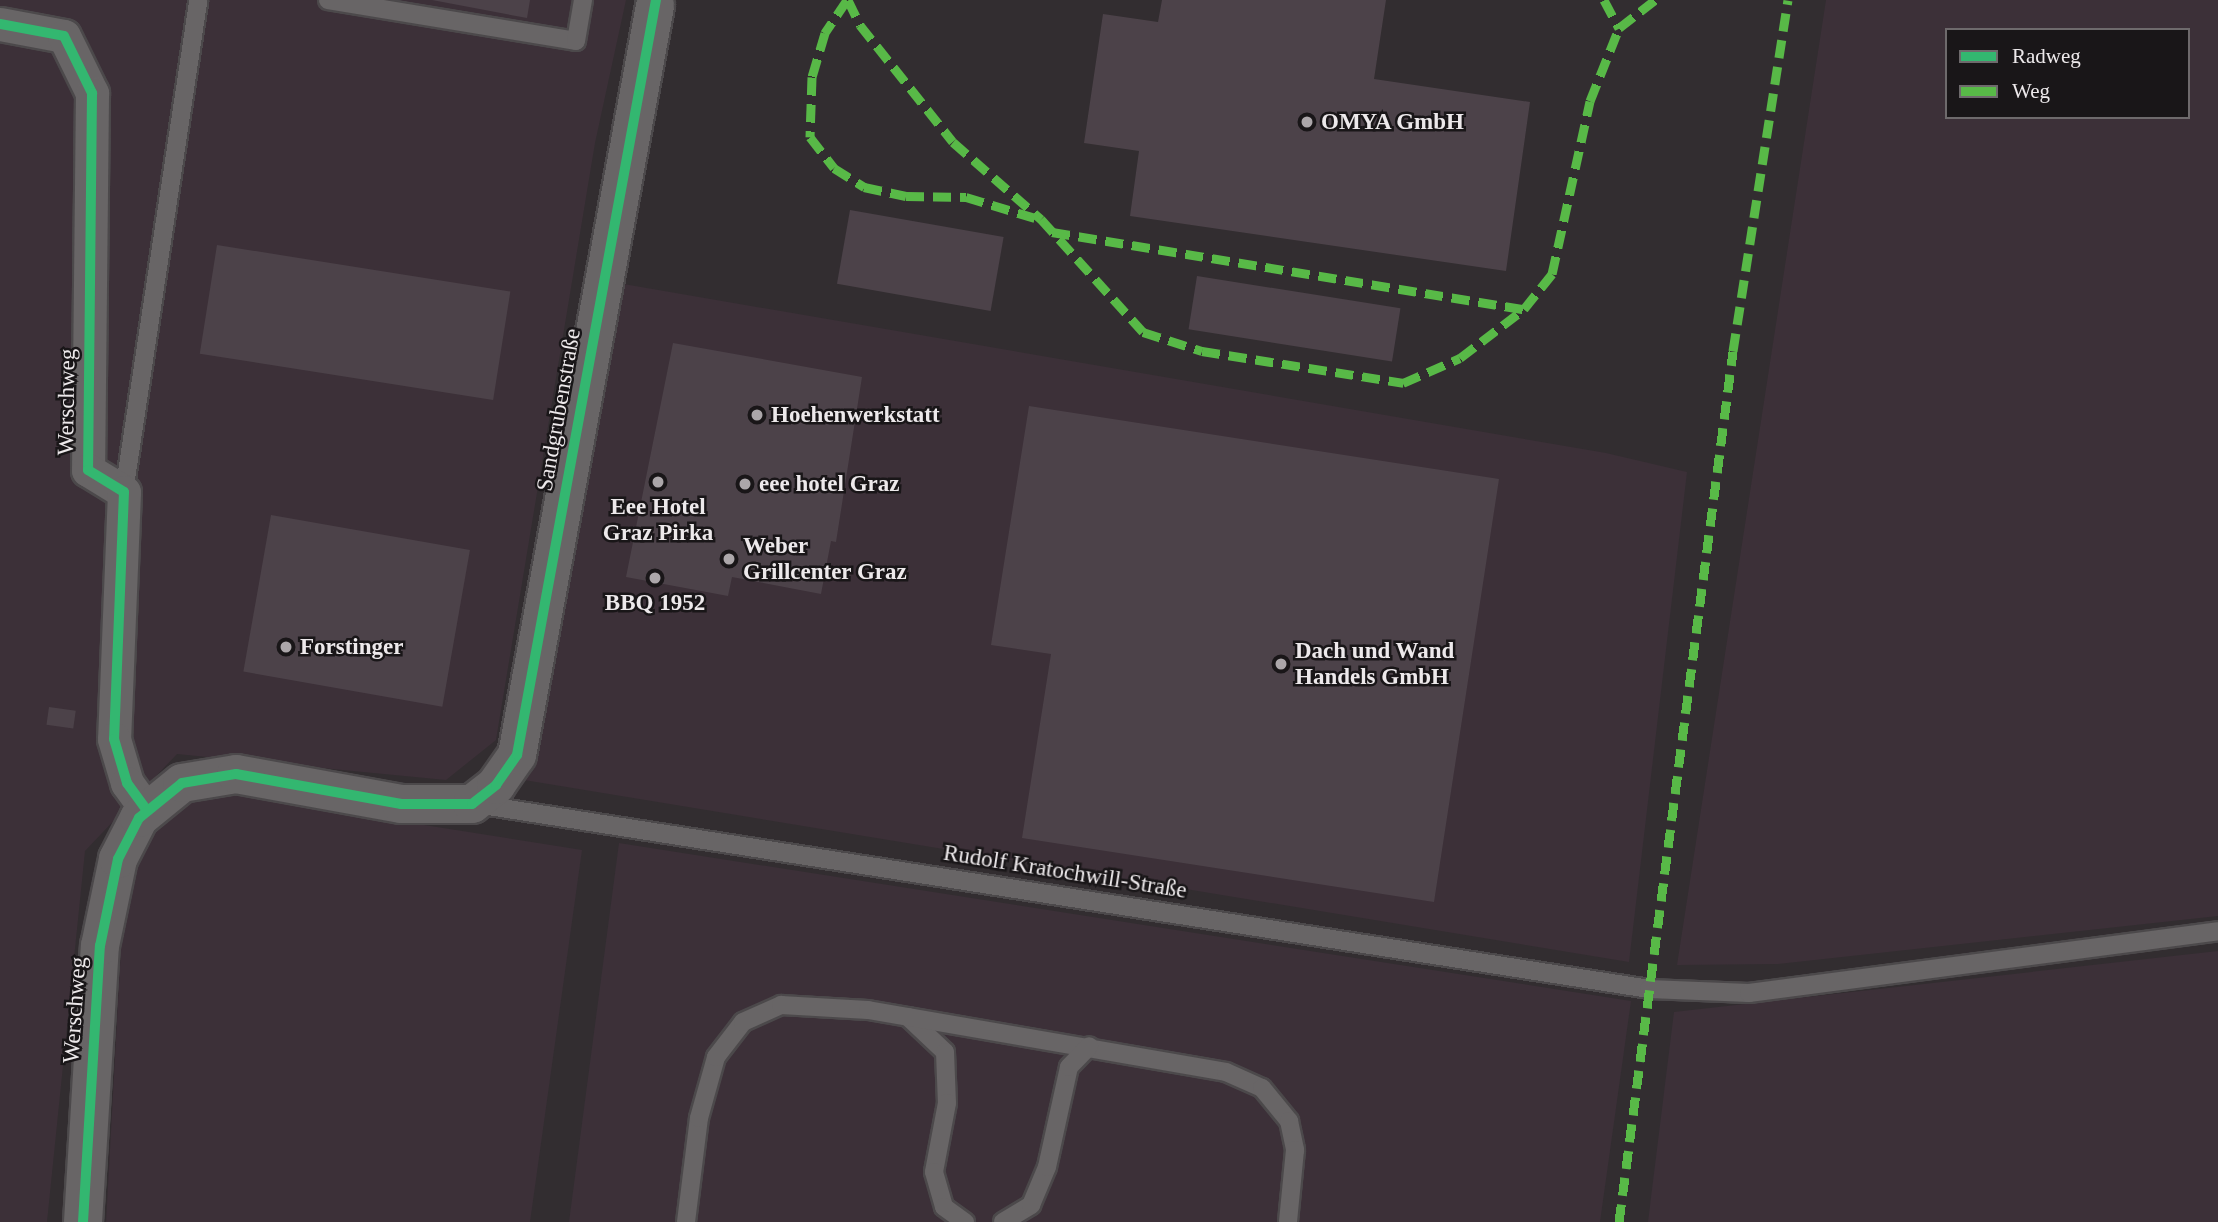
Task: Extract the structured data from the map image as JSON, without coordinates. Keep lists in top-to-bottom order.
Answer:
{
  "streets": {
    "street": ["Werschweg", "Sandgrubenstraße"],
    "lane": ["Rudolf Kratochwill-Straße"]
  },
  "crossings": [
    ["Werschweg", "Sandgrubenstraße"],
    ["Werschweg", "Rudolf Kratochwill-Straße"],
    ["Sandgrubenstraße", "Rudolf Kratochwill-Straße"]
  ],
  "places": [
    "OMYA GmbH",
    "Hoehenwerkstatt",
    "Eee Hotel Graz Pirka",
    "eee hotel Graz",
    "Weber Grillcenter Graz",
    "BBQ 1952",
    "Forstinger",
    "Dach und Wand Handels GmbH"
  ],
  "legend": ["Radweg", "Weg"]
}
